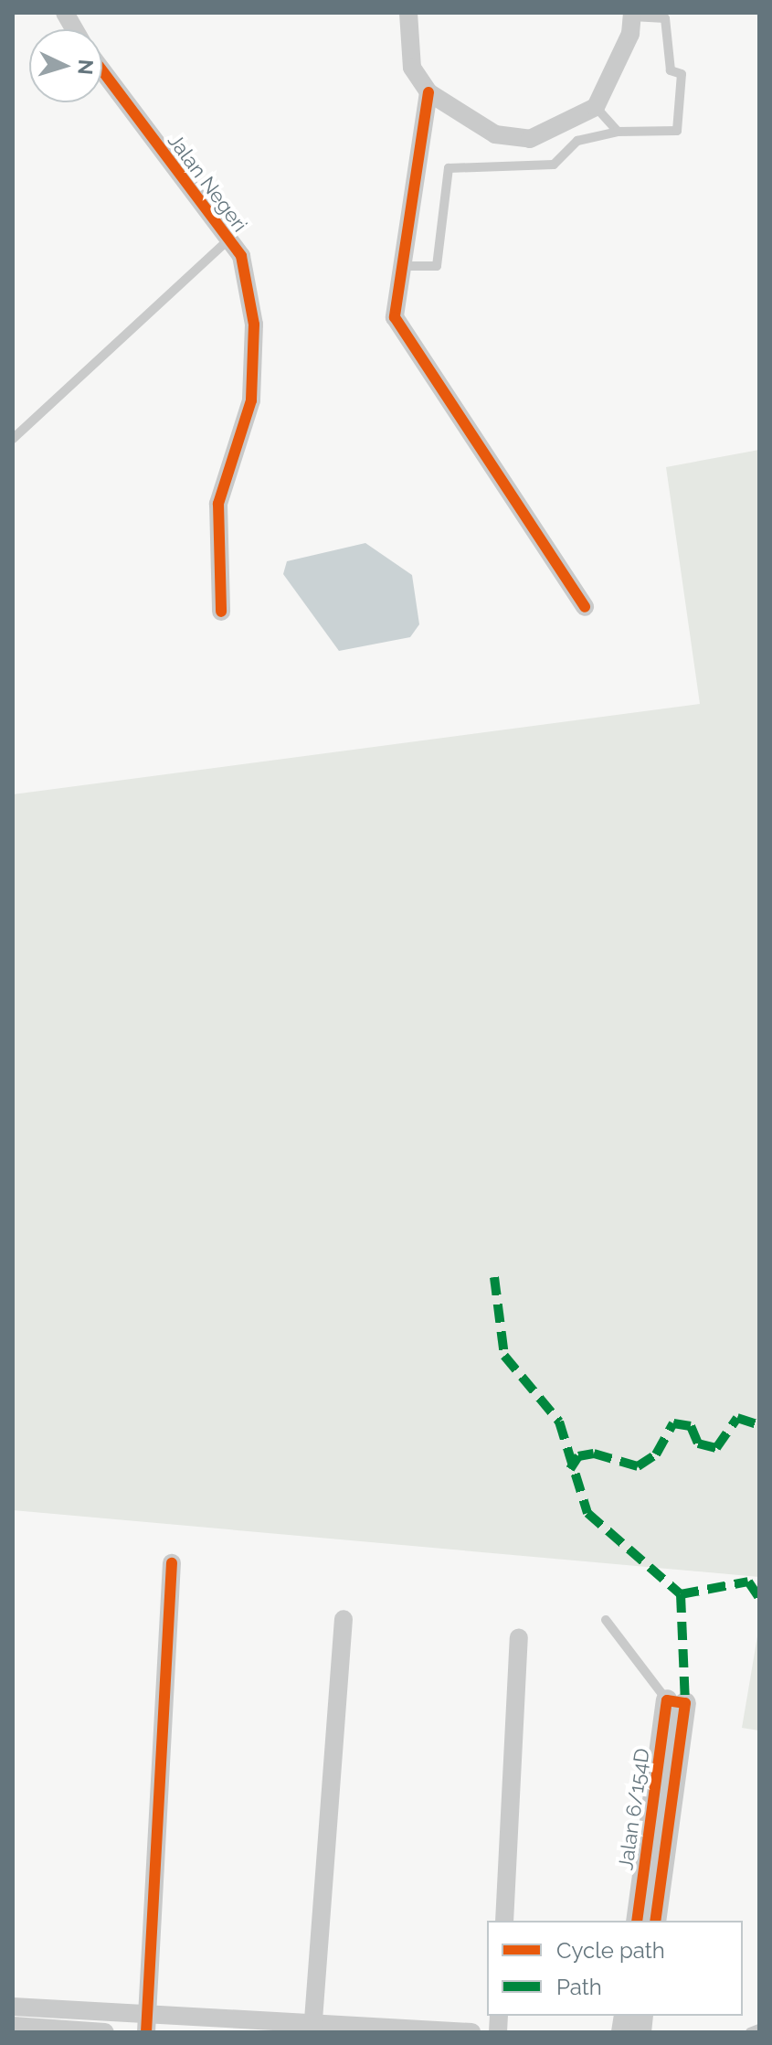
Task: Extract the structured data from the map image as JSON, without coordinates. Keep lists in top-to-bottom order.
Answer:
{
  "streets": {
    "street": ["Jalan Negeri", "Jalan 6/154D"]
  },
  "legend": ["Cycle path", "Path"],
  "north": "right"
}
